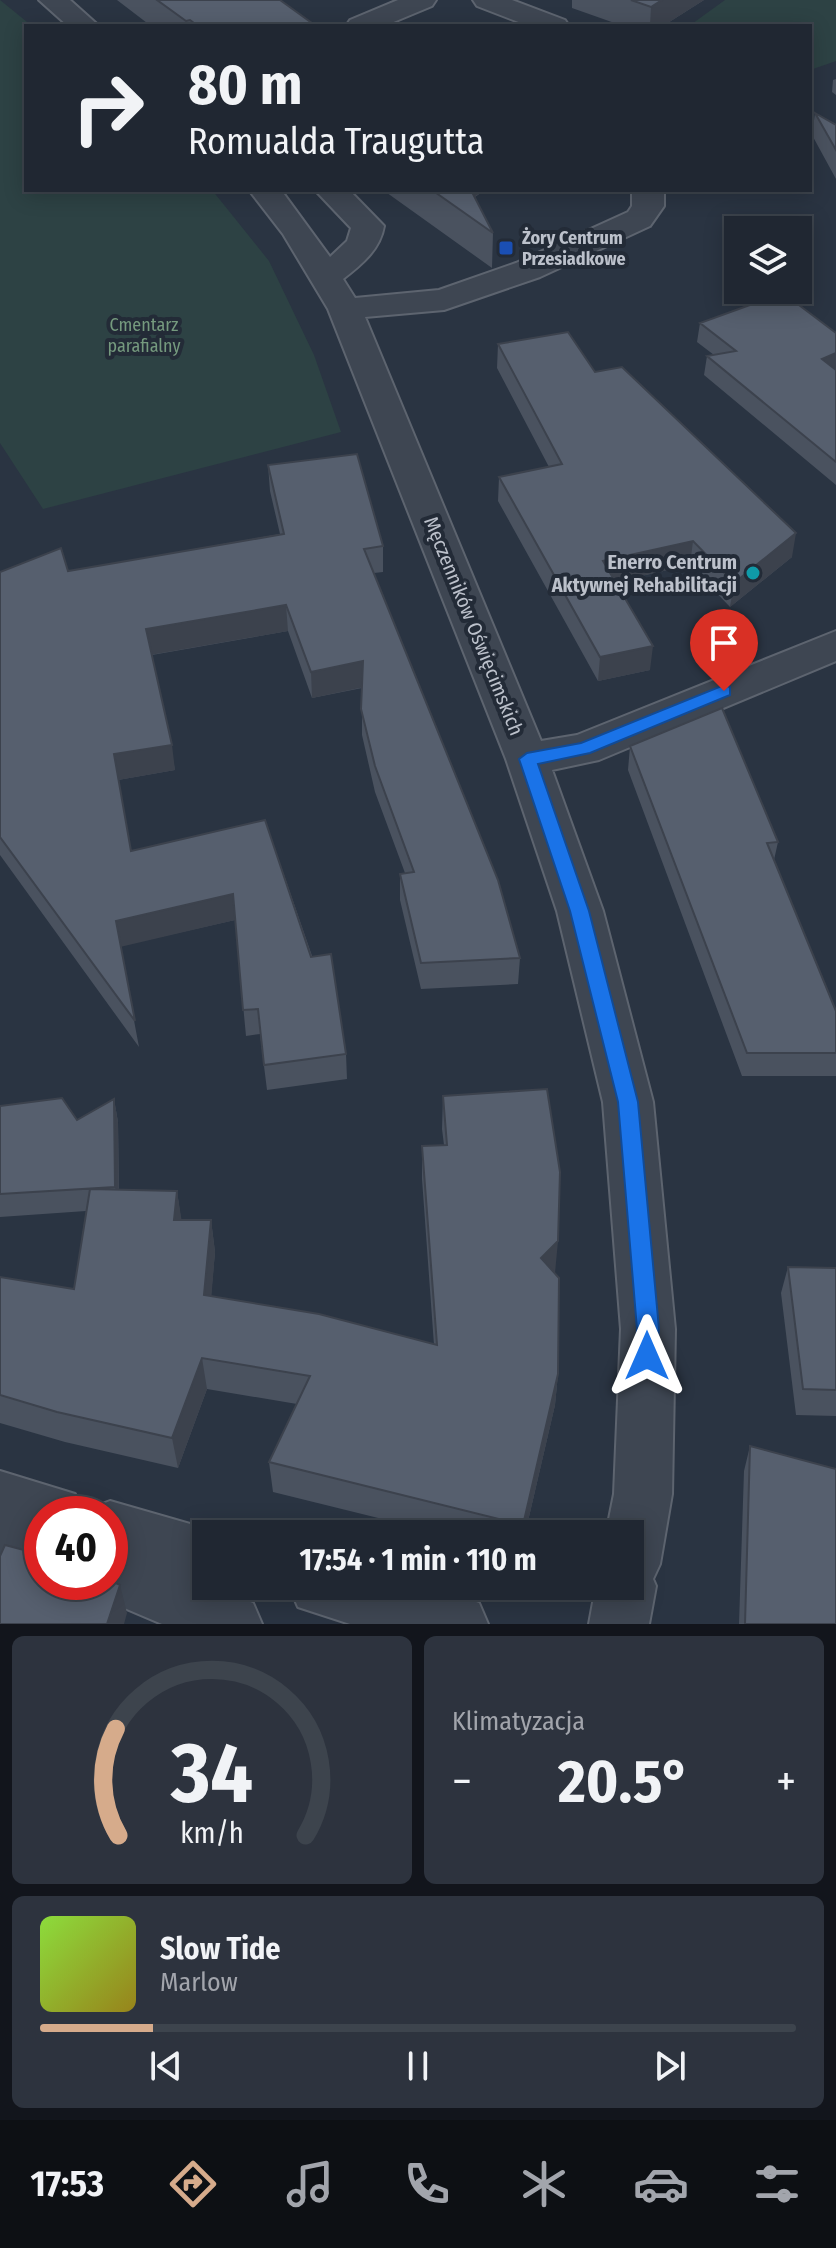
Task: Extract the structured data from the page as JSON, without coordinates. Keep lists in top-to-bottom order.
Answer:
{
  "streets": {
    "street": ["Męczenników Oświęcimskich"]
  },
  "parks": ["Cmentarz parafialny"],
  "places": {
    "transit": ["Żory Centrum Przesiadkowe"],
    "other": ["Enerro Centrum Aktywnej Rehabilitacji"]
  },
  "page": {
    "turn": ["80 m", "Romualda Traugutta"],
    "limit": "40",
    "trip": "17:54 · 1 min · 110 m",
    "tile": "Klimatyzacja",
    "heat": ["−", "20.5°", "+"],
    "song": ["Slow Tide", "Marlow"],
    "tabs": "17:53",
    "gauge": ["34", "km/h"]
  }
}
